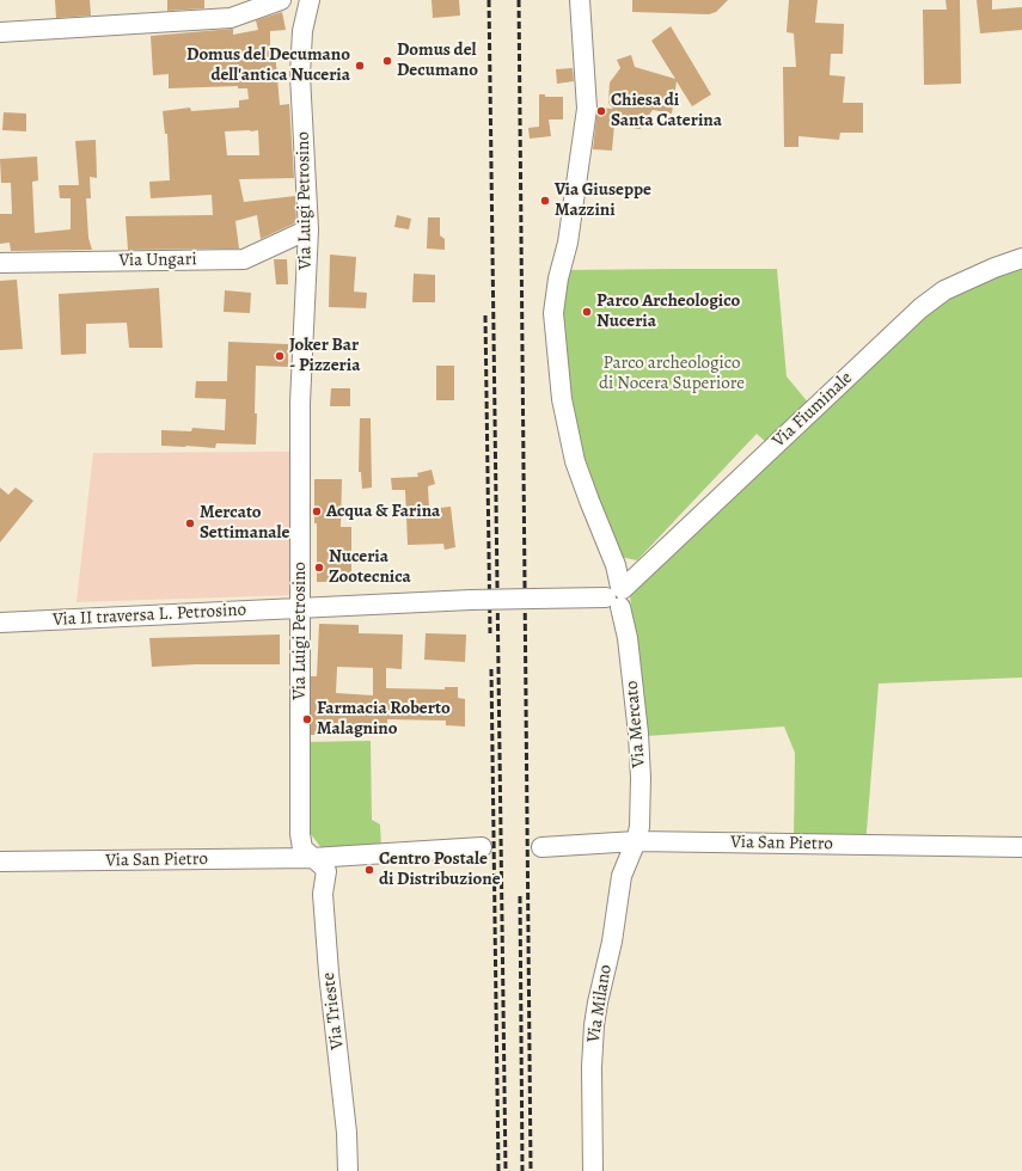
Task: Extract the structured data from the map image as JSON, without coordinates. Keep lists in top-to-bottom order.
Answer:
{
  "streets": {
    "street": [
      "Via Luigi Petrosino",
      "Via Ungari",
      "Via Fiuminale",
      "Via II traversa L. Petrosino",
      "Via Mercato",
      "Via San Pietro",
      "Via Milano",
      "Via Trieste"
    ]
  },
  "crossings": [
    ["Via Luigi Petrosino", "Via Ungari"],
    ["Via Luigi Petrosino", "Via II traversa L. Petrosino"],
    ["Via Luigi Petrosino", "Via San Pietro"],
    ["Via Luigi Petrosino", "Via Trieste"],
    ["Via Fiuminale", "Via II traversa L. Petrosino"],
    ["Via Fiuminale", "Via Mercato"],
    ["Via II traversa L. Petrosino", "Via Mercato"],
    ["Via Mercato", "Via San Pietro"],
    ["Via Mercato", "Via Milano"],
    ["Via San Pietro", "Via Milano"],
    ["Via San Pietro", "Via Trieste"]
  ],
  "parks": ["Parco archeologico di Nocera Superiore"],
  "places": [
    "Domus del Decumano",
    "Domus del Decumano dell'antica Nuceria",
    "Chiesa di Santa Caterina",
    "Via Giuseppe Mazzini",
    "Parco Archeologico Nuceria",
    "Joker Bar - Pizzeria",
    "Acqua & Farina",
    "Mercato Settimanale",
    "Nuceria Zootecnica",
    "Farmacia Roberto Malagnino",
    "Centro Postale di Distribuzione"
  ]
}
